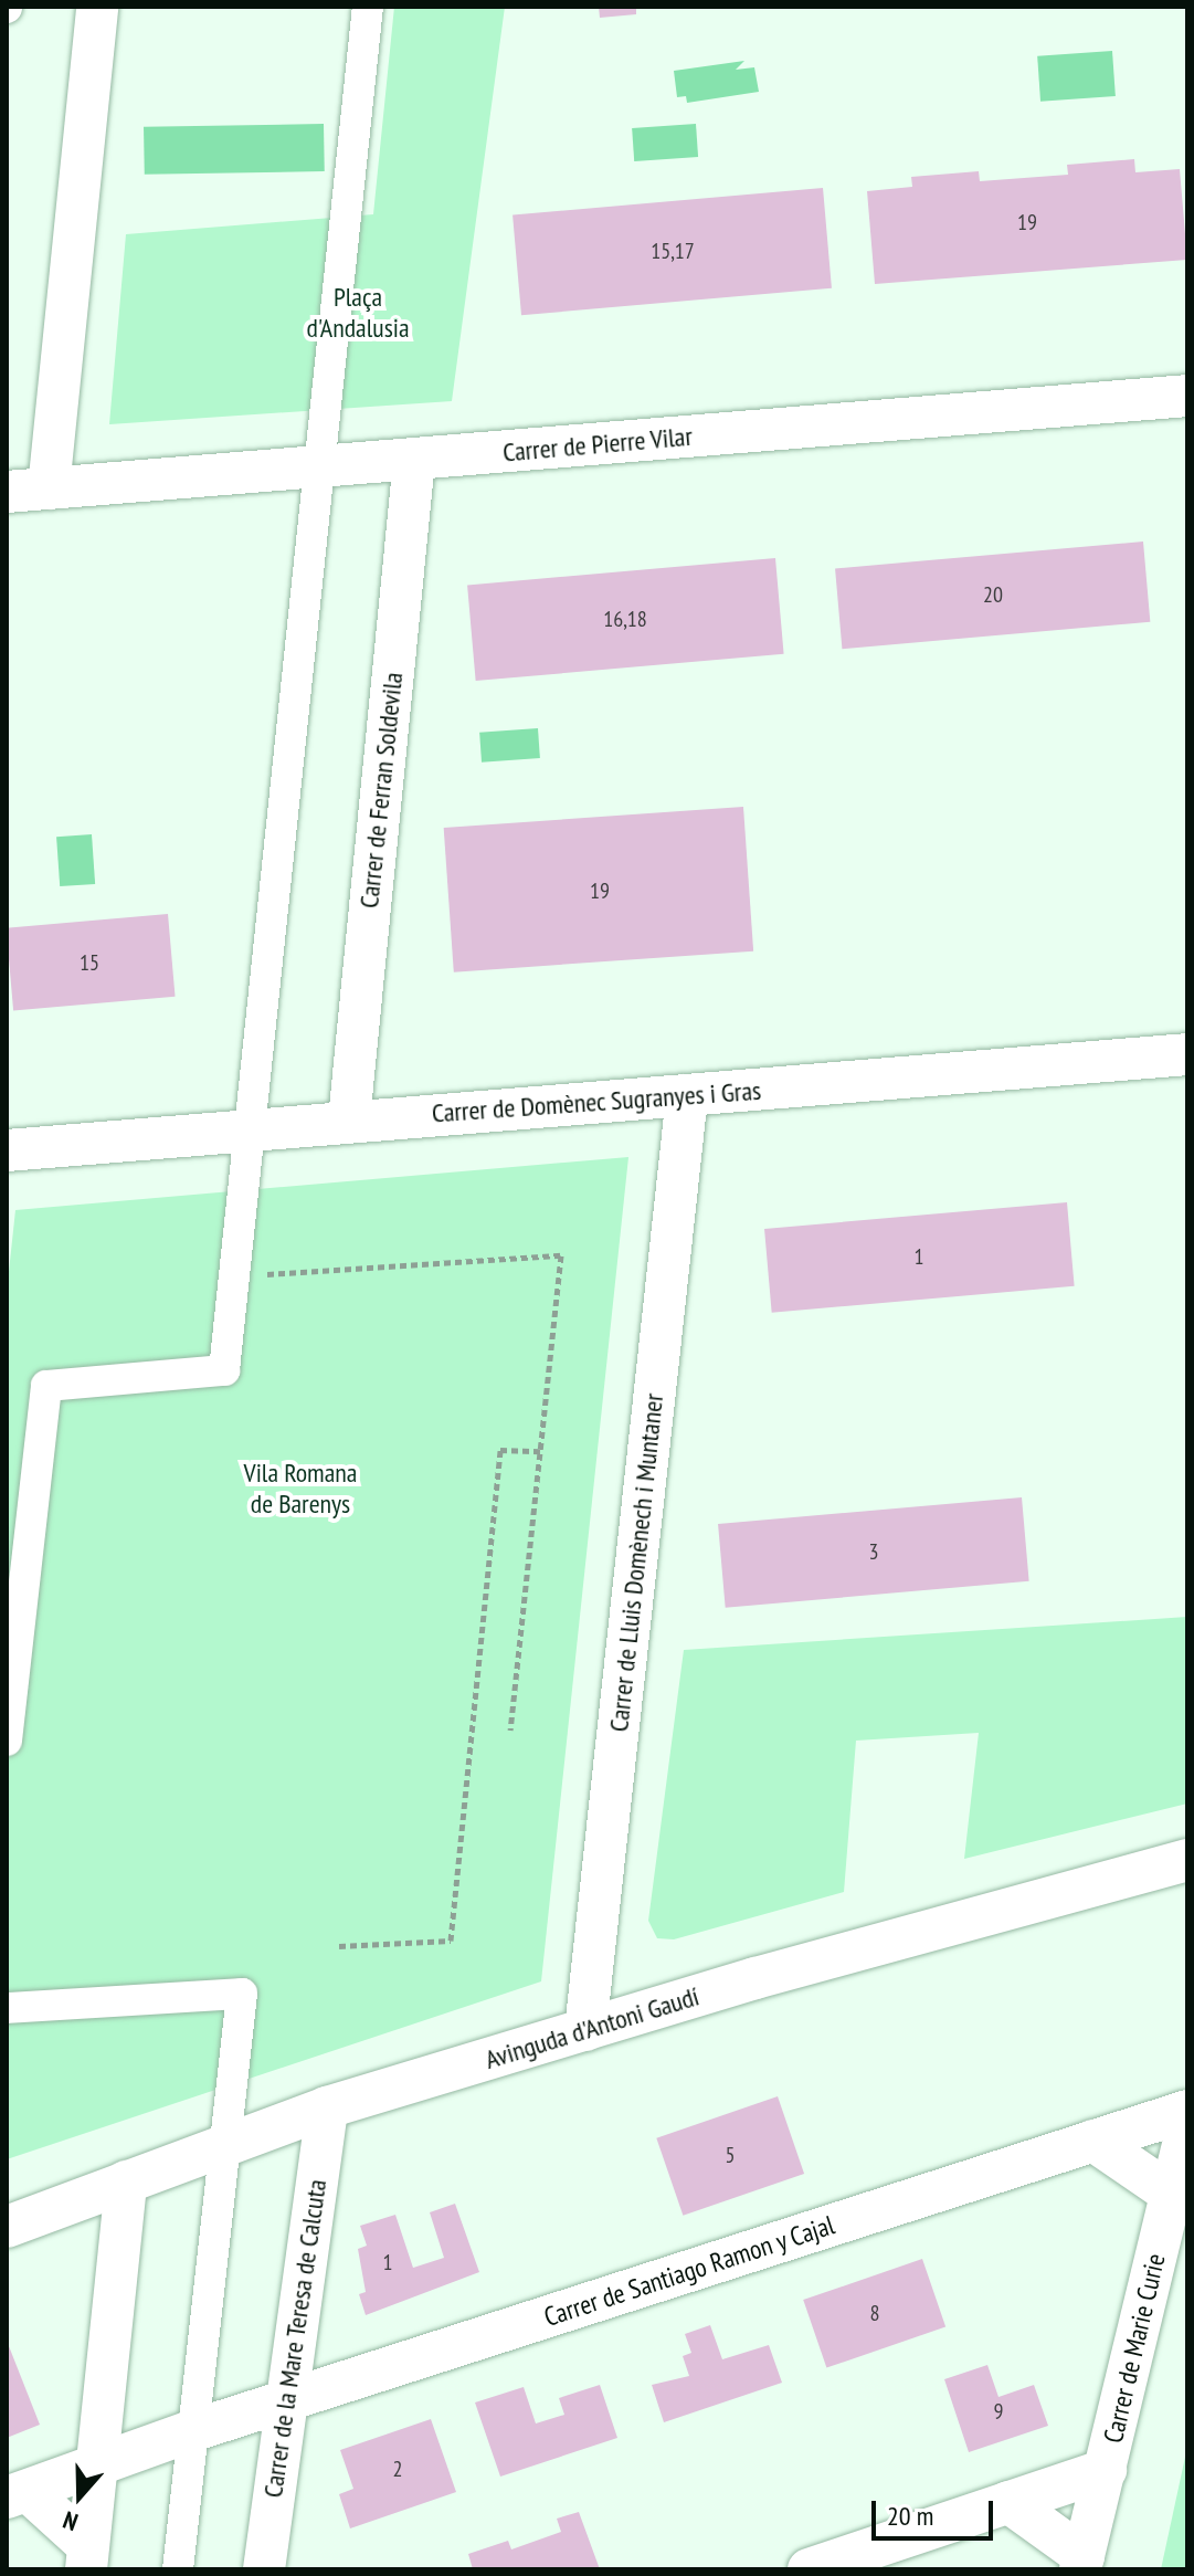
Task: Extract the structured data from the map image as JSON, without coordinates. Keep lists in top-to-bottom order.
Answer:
{
  "streets": {
    "street": [
      "Carrer de Pierre Vilar",
      "Carrer de Ferran Soldevila",
      "Carrer de Domènec Sugranyes i Gras",
      "Carrer de Lluis Domènech i Muntaner",
      "Avinguda d'Antoni Gaudí",
      "Carrer de Santiago Ramon y Cajal",
      "Carrer de la Mare Teresa de Calcuta",
      "Carrer de Marie Curie"
    ]
  },
  "crossings": [
    ["Carrer de Pierre Vilar", "Carrer de Ferran Soldevila"],
    ["Carrer de Ferran Soldevila", "Carrer de Domènec Sugranyes i Gras"],
    ["Carrer de Domènec Sugranyes i Gras", "Carrer de Lluis Domènech i Muntaner"],
    ["Carrer de Lluis Domènech i Muntaner", "Avinguda d'Antoni Gaudí"],
    ["Avinguda d'Antoni Gaudí", "Carrer de la Mare Teresa de Calcuta"],
    ["Carrer de Santiago Ramon y Cajal", "Carrer de la Mare Teresa de Calcuta"]
  ],
  "parks": ["Plaça d'Andalusia", "Vila Romana de Barenys"],
  "house_numbers": [
    "19",
    "15,17",
    "20",
    "16,18",
    "19",
    "15",
    "1",
    "3",
    "5",
    "1",
    "8",
    "9",
    "2"
  ],
  "scale_bar": "20 m",
  "north": "bottom"
}
